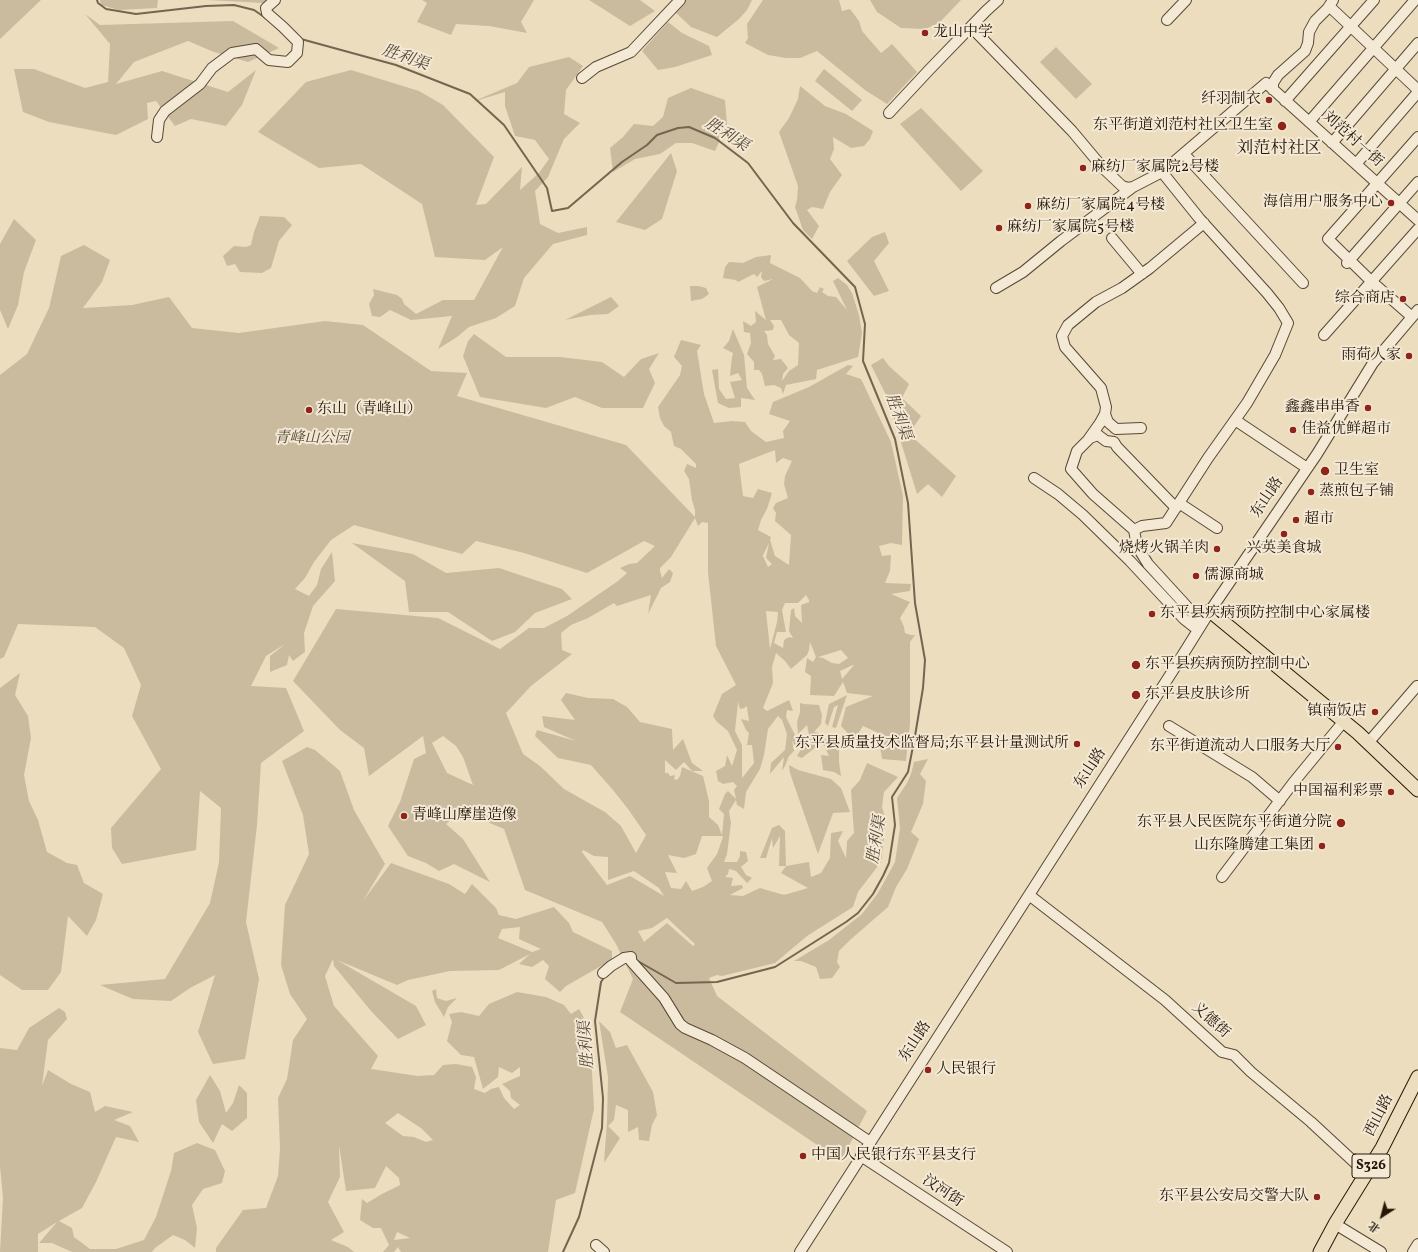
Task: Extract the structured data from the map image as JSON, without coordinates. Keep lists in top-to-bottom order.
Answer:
{
  "streets": {
    "main road": ["西山路", "S326"],
    "street": [
      "刘范村一街",
      "东山路",
      "义德街",
      "汶河街"
    ]
  },
  "crossings": [
    ["东山路", "义德街"],
    ["东山路", "汶河街"],
    ["义德街", "西山路"]
  ],
  "districts": ["刘范村社区"],
  "water": ["胜利渠"],
  "parks": ["青峰山公园"],
  "places": [
    "龙山中学",
    "纤羽制衣",
    "东平街道刘范村社区卫生室",
    "麻纺厂家属院2号楼",
    "海信用户服务中心",
    "麻纺厂家属院4号楼",
    "麻纺厂家属院5号楼",
    "综合商店",
    "雨荷人家",
    "鑫鑫串串香",
    "东山（青峰山）",
    "佳益优鲜超市",
    "卫生室",
    "蒸煎包子铺",
    "超市",
    "兴英美食城",
    "烧烤火锅羊肉",
    "儒源商城",
    "东平县疾病预防控制中心家属楼",
    "东平县疾病预防控制中心",
    "东平县皮肤诊所",
    "镇南饭店",
    "东平县质量技术监督局;东平县计量测试所",
    "东平街道流动人口服务大厅",
    "中国福利彩票",
    "青峰山摩崖造像",
    "东平县人民医院东平街道分院",
    "山东隆腾建工集团",
    "人民银行",
    "中国人民银行东平县支行",
    "东平县公安局交警大队"
  ],
  "north": "bottom left"
}
